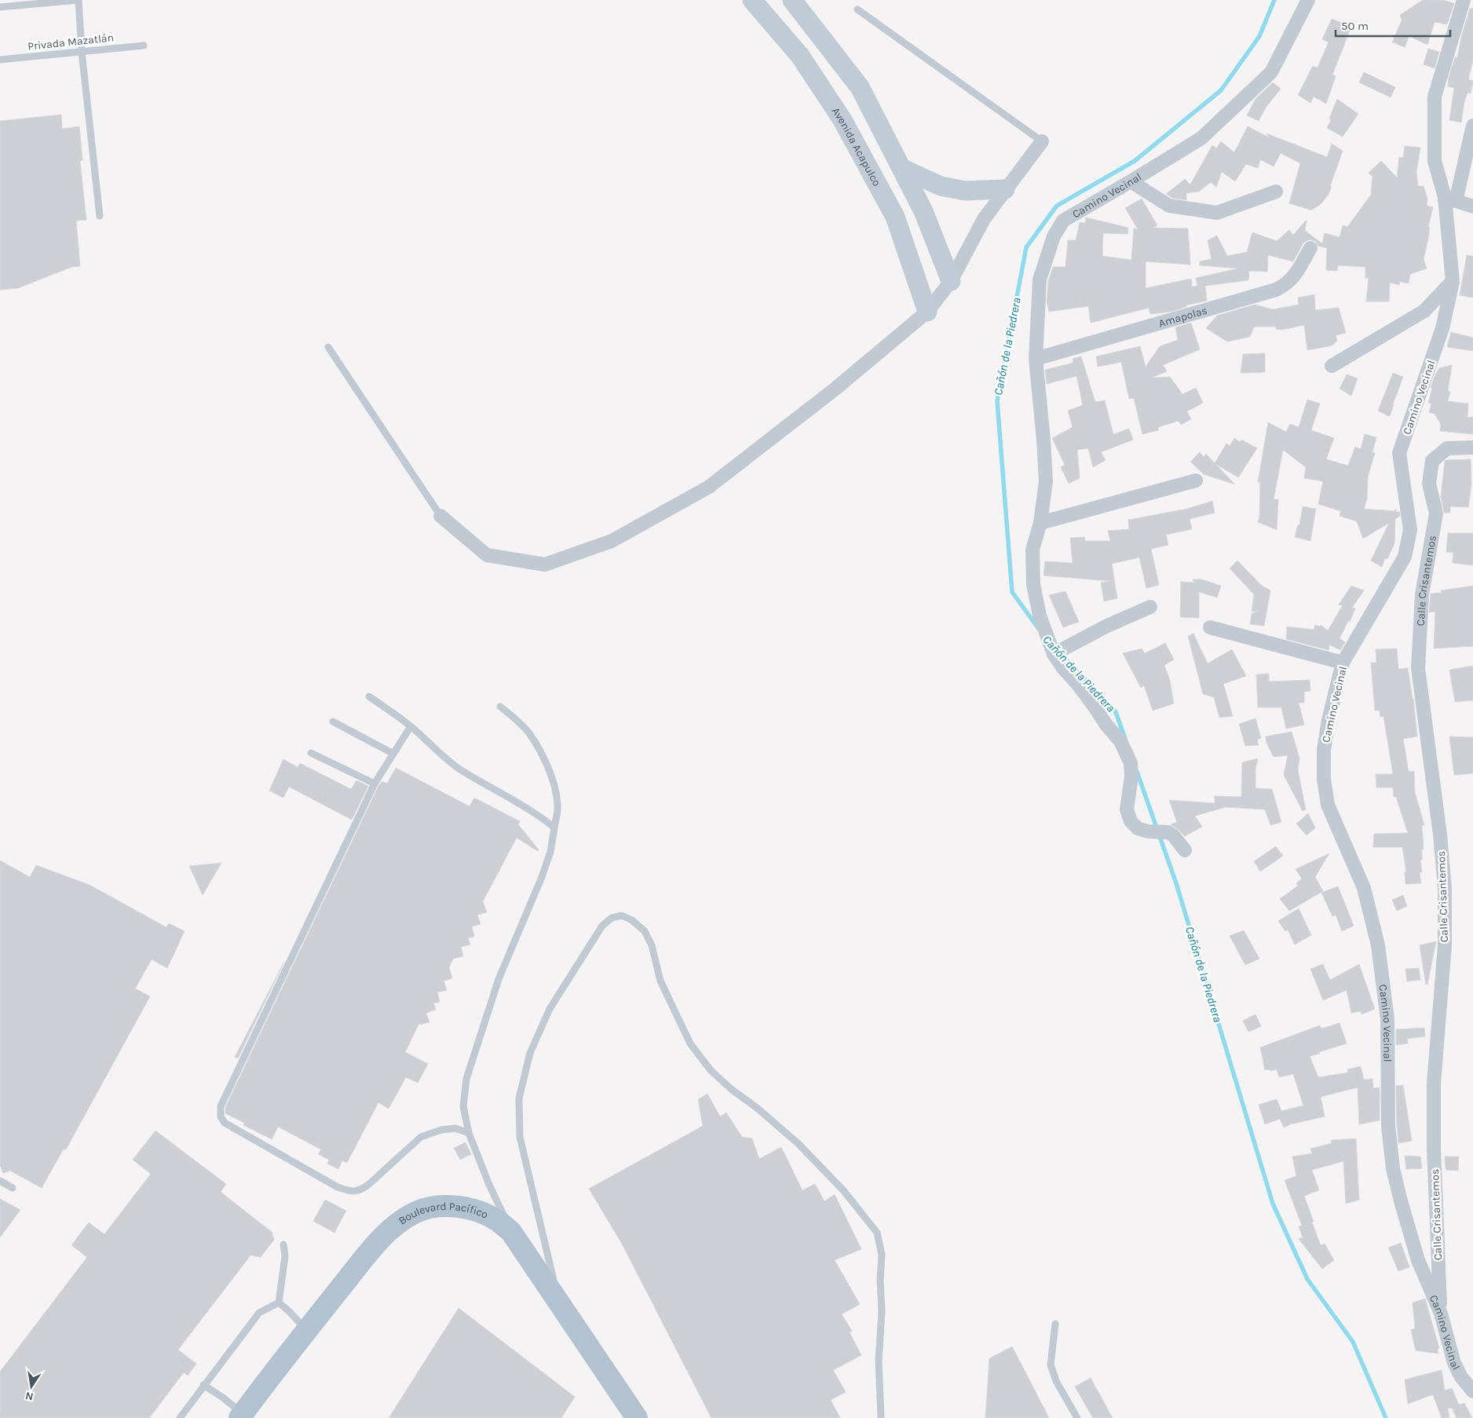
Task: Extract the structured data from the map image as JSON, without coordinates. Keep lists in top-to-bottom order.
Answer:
{
  "streets": {
    "main road": ["Avenida Acapulco", "Boulevard Pacífico"],
    "street": ["Camino Vecinal", "Amapolas", "Calle Crisantemos"],
    "lane": ["Privada Mazatlán"]
  },
  "crossings": [
    ["Camino Vecinal", "Amapolas"],
    ["Camino Vecinal", "Calle Crisantemos"]
  ],
  "water": ["Cañón de la Piedrera"],
  "scale_bar": "50 m",
  "north": "bottom"
}
